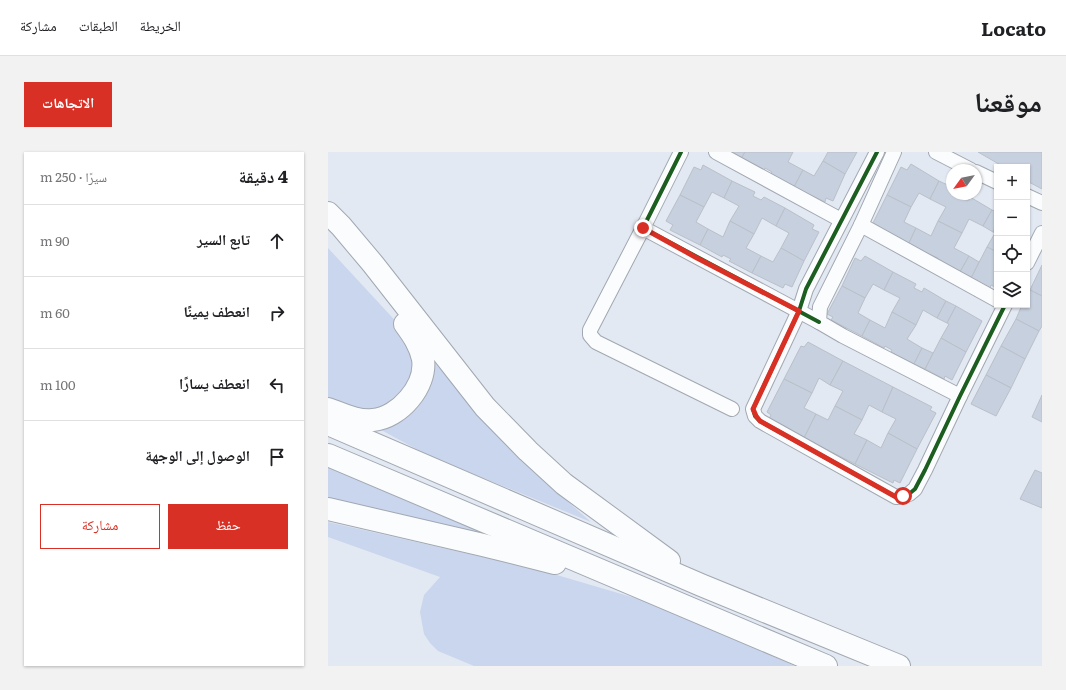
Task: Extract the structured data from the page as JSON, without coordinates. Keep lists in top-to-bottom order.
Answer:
{
  "north": "bottom left",
  "page": {
    "header": "Locato",
    "nav": ["الخريطة", "الطبقات", "مشاركة"],
    "title": "موقعنا",
    "buttons": [
      "الاتجاهات",
      ["حفظ", "مشاركة"]
    ],
    "heading": ["4 دقيقة", "سيرًا · 250 m"],
    "map_buttons": ["+", "−"],
    "list": [
      ["تابع السير", "90 m"],
      ["انعطف يمينًا", "60 m"],
      ["انعطف يسارًا", "100 m"],
      "الوصول إلى الوجهة"
    ]
  }
}
